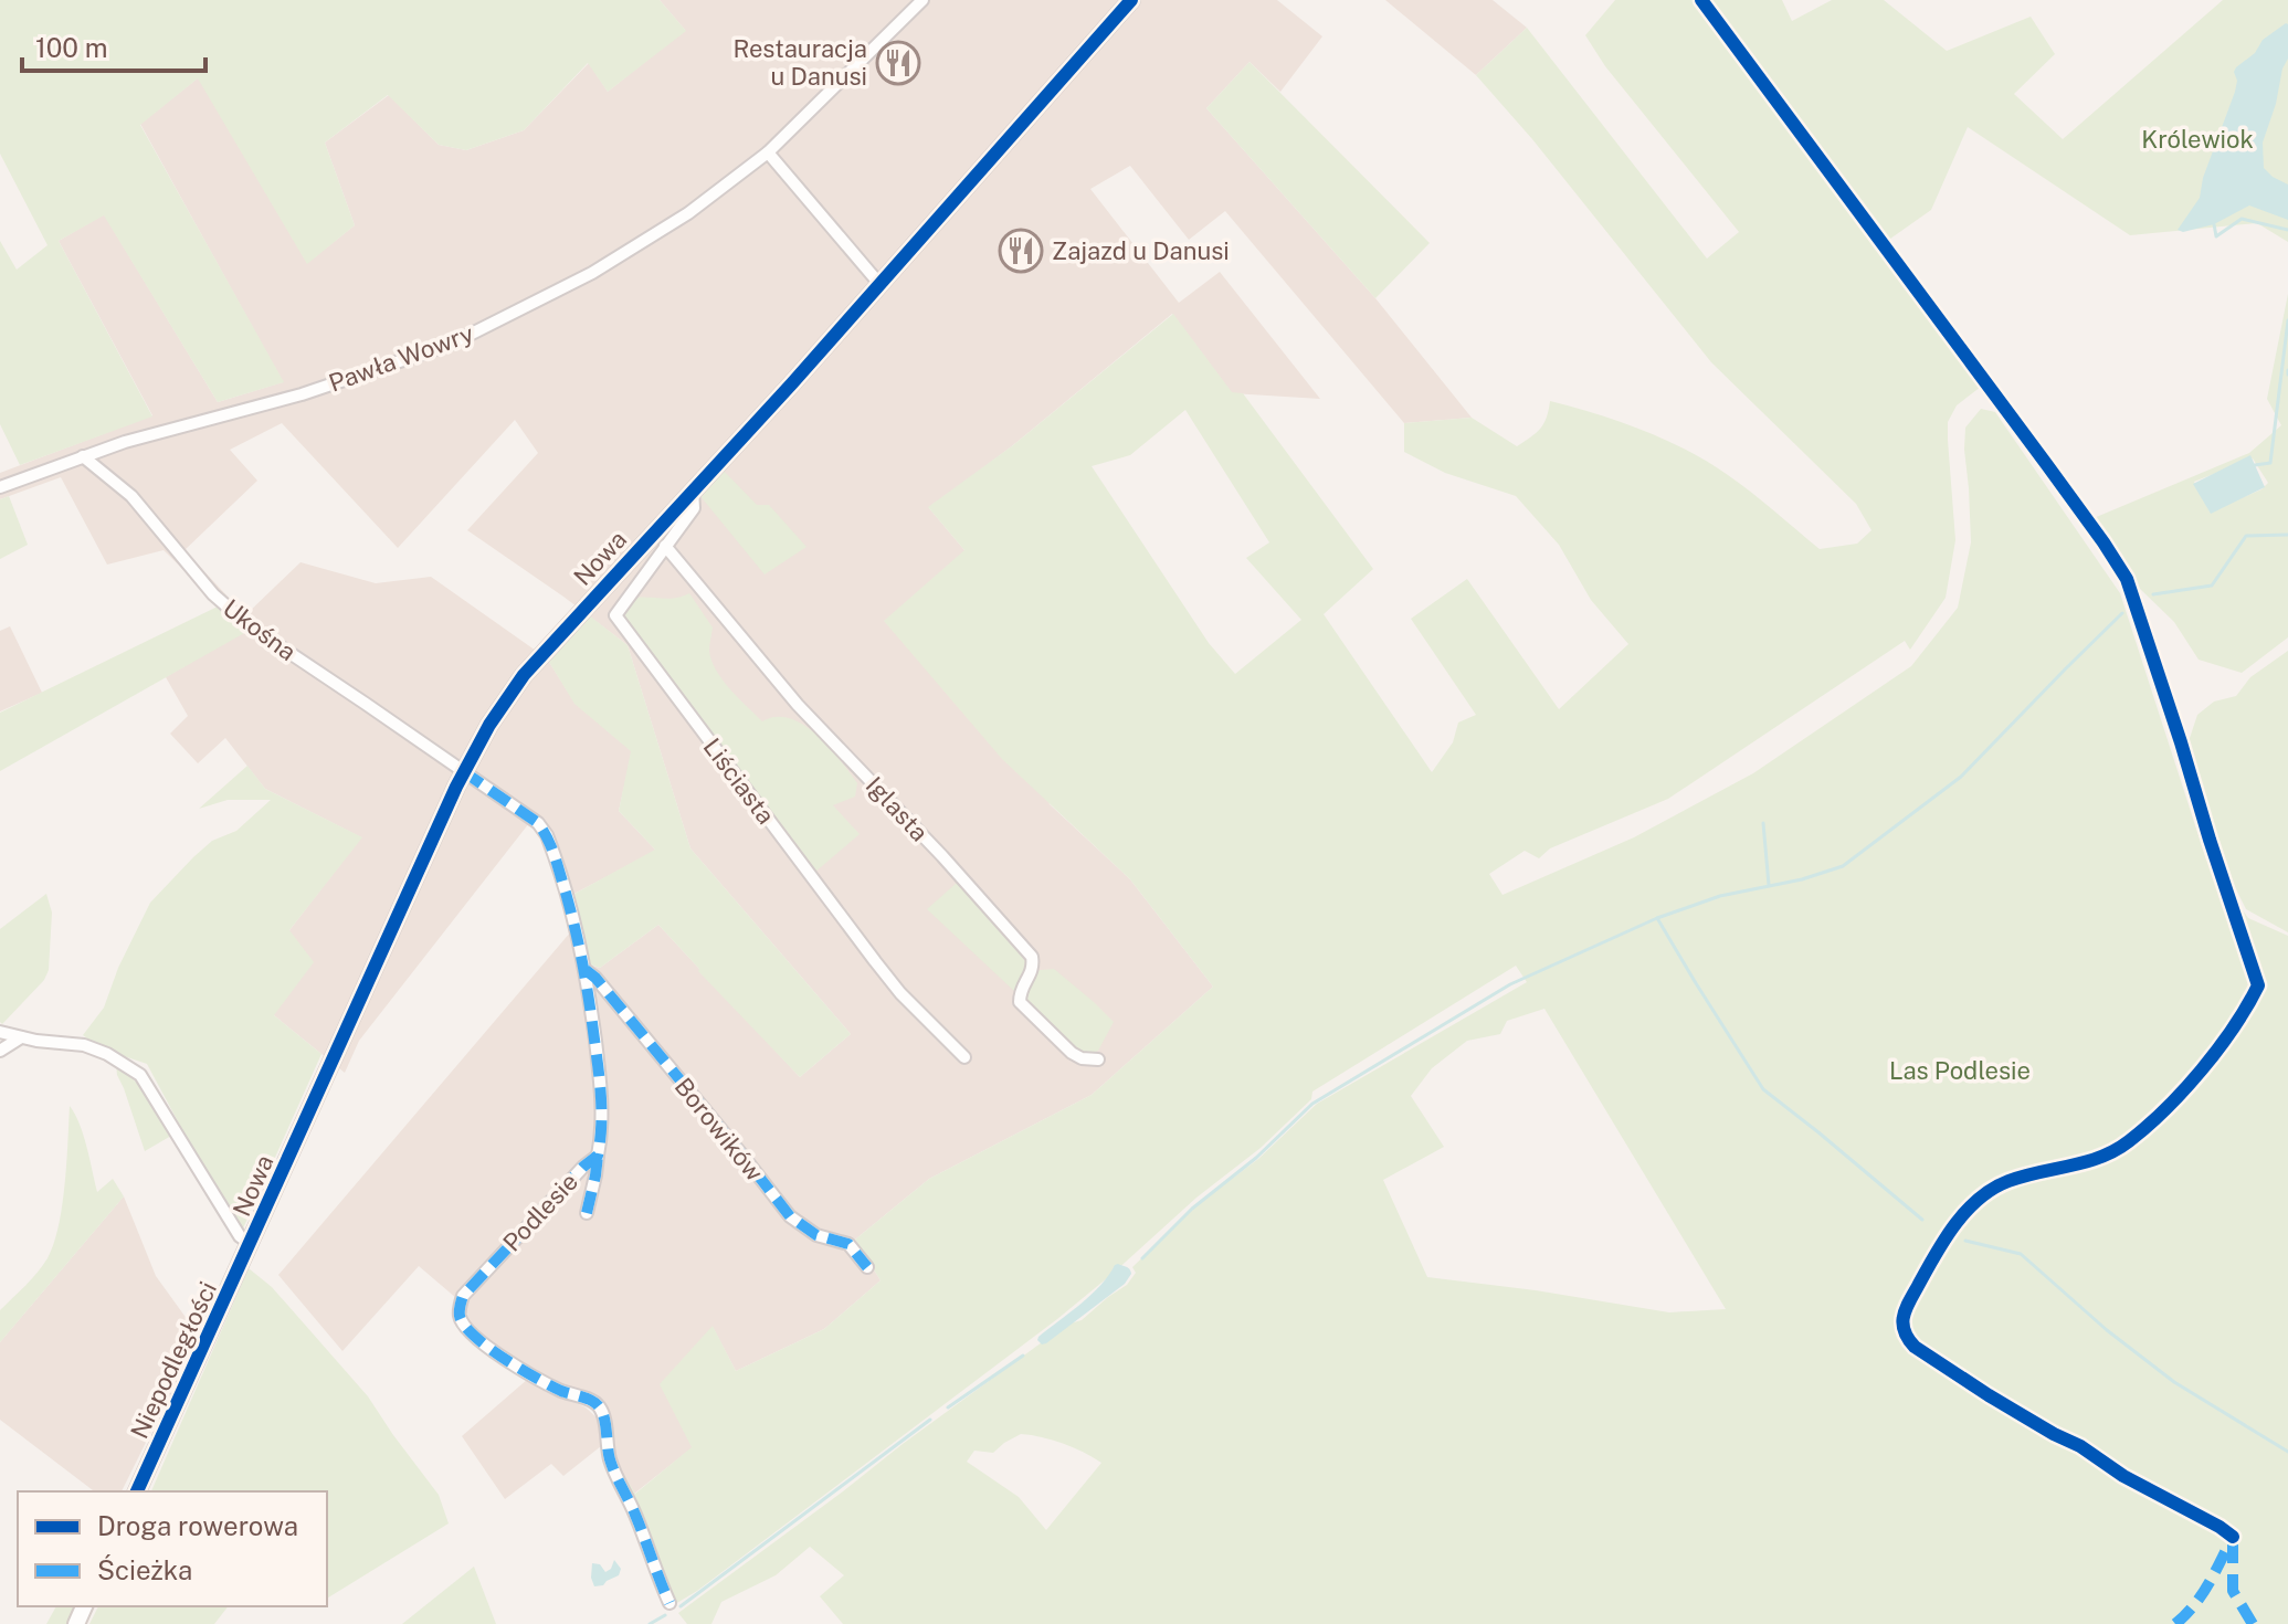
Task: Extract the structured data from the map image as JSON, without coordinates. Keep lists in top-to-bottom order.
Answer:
{
  "streets": {
    "street": [
      "Pawła Wowry",
      "Nowa",
      "Ukośna",
      "Liściasta",
      "Iglasta",
      "Borowików",
      "Podlesie",
      "Niepodległości"
    ]
  },
  "crossings": [
    ["Pawła Wowry", "Ukośna"],
    ["Nowa", "Ukośna"],
    ["Nowa", "Liściasta"],
    ["Nowa", "Podlesie"],
    ["Nowa", "Niepodległości"],
    ["Ukośna", "Podlesie"],
    ["Liściasta", "Iglasta"],
    ["Borowików", "Podlesie"]
  ],
  "parks": ["Królewiok", "Las Podlesie"],
  "places": {
    "restaurant": ["Restauracja u Danusi", "Zajazd u Danusi"]
  },
  "legend": ["Droga rowerowa", "Ścieżka"],
  "scale_bar": "100 m"
}
